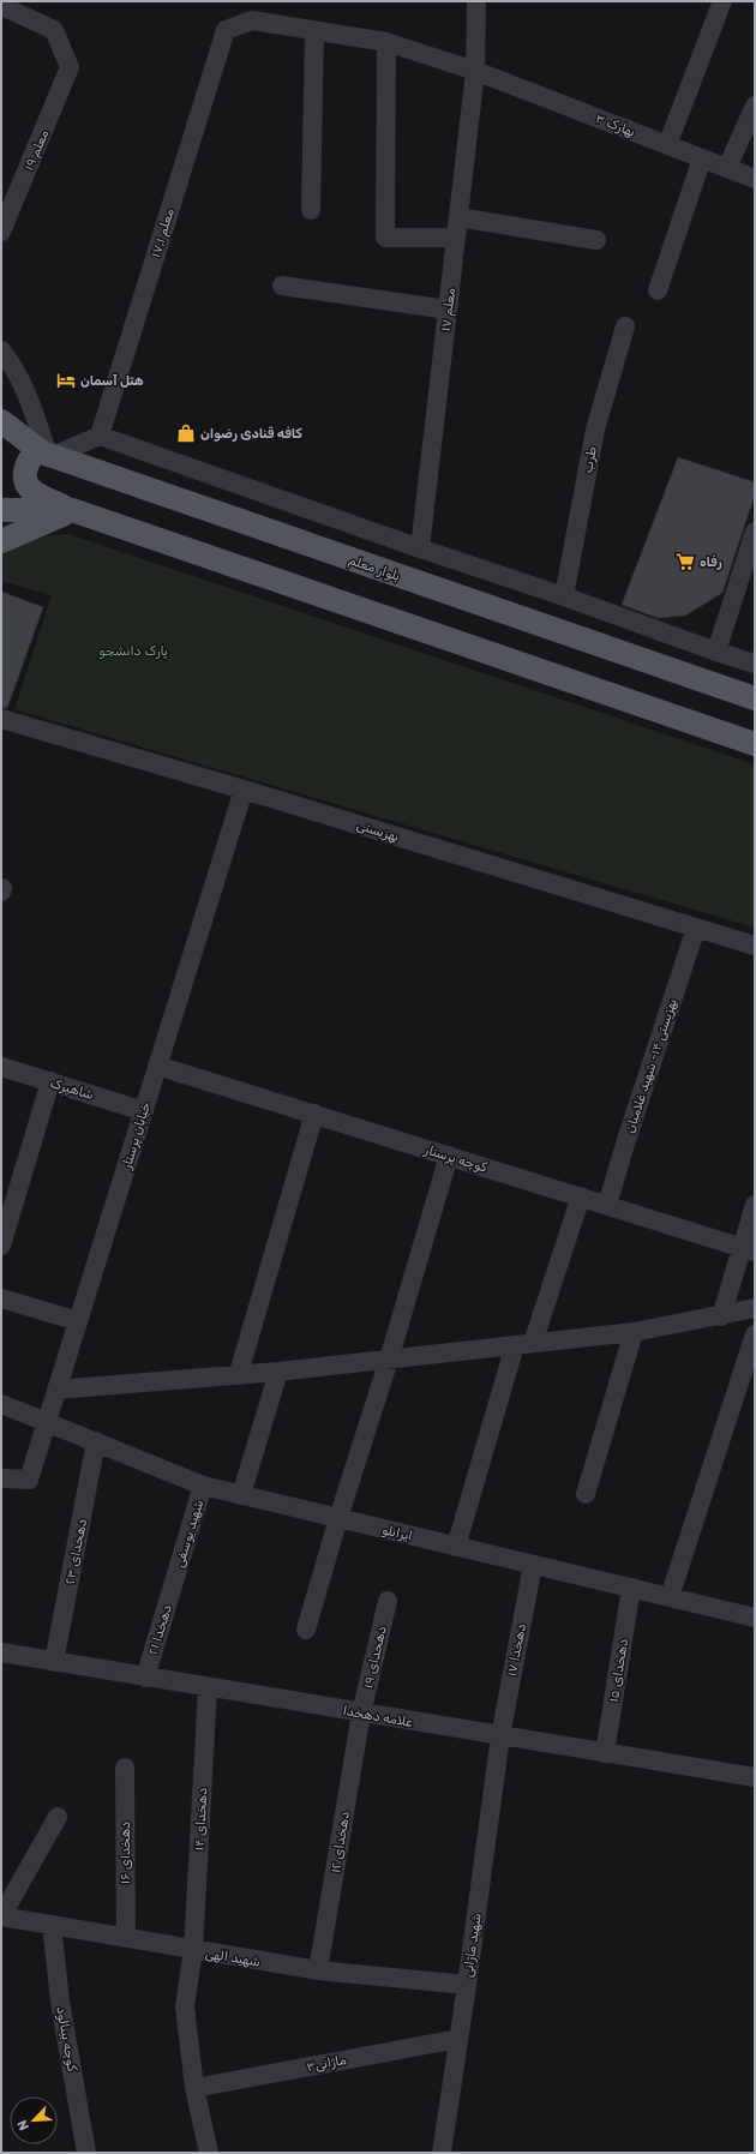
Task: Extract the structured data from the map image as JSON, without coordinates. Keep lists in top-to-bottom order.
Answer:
{
  "streets": {
    "main road": ["بلوار معلم"],
    "street": [
      "بهارک ۳",
      "معلم ۱۹",
      "معلم ۱۷٫۱",
      "معلم ۱۷",
      "طرب",
      "بهزیستی",
      "بهزیستی ۱۴- شهید غلامیان",
      "شاهپرک",
      "خیابان پرستار",
      "کوچه پرستار",
      "ایرانلو",
      "شهید یوسفی",
      "دهخدای ۲۳",
      "دهخدا ۲۱",
      "دهخدا ۱۷",
      "دهخدای ۱۹",
      "دهخدای ۱۵",
      "علامه دهخدا",
      "دهخدای ۱۴",
      "دهخدای ۱۲",
      "دهخدای ۱۶",
      "شهید ماژانی",
      "شهید الهی",
      "کوچه بینالود",
      "ماژانی۳"
    ]
  },
  "crossings": [
    ["بهارک ۳", "معلم ۱۷٫۱"],
    ["بهارک ۳", "معلم ۱۷"],
    ["بهزیستی", "بهزیستی ۱۴- شهید غلامیان"],
    ["بهزیستی", "خیابان پرستار"],
    ["بهزیستی ۱۴- شهید غلامیان", "کوچه پرستار"],
    ["شاهپرک", "خیابان پرستار"],
    ["خیابان پرستار", "کوچه پرستار"],
    ["خیابان پرستار", "ایرانلو"],
    ["ایرانلو", "شهید یوسفی"],
    ["ایرانلو", "دهخدای ۲۳"],
    ["ایرانلو", "دهخدا ۱۷"],
    ["ایرانلو", "دهخدای ۱۵"],
    ["شهید یوسفی", "دهخدا ۲۱"],
    ["دهخدای ۲۳", "علامه دهخدا"],
    ["دهخدا ۲۱", "علامه دهخدا"],
    ["دهخدا ۱۷", "علامه دهخدا"],
    ["دهخدا ۱۷", "شهید ماژانی"],
    ["دهخدای ۱۹", "علامه دهخدا"],
    ["دهخدای ۱۹", "دهخدای ۱۲"],
    ["دهخدای ۱۵", "علامه دهخدا"],
    ["علامه دهخدا", "دهخدای ۱۴"],
    ["علامه دهخدا", "دهخدای ۱۲"],
    ["علامه دهخدا", "شهید ماژانی"],
    ["دهخدای ۱۴", "شهید الهی"],
    ["دهخدای ۱۴", "ماژانی۳"],
    ["دهخدای ۱۲", "شهید الهی"],
    ["دهخدای ۱۶", "شهید الهی"],
    ["شهید ماژانی", "شهید الهی"],
    ["شهید ماژانی", "ماژانی۳"],
    ["شهید الهی", "کوچه بینالود"]
  ],
  "parks": ["پارک دانشجو"],
  "places": {
    "hotel": ["هتل آسمان"],
    "shop": ["کافه قنادی رضوان"],
    "supermarket": ["رفاه"]
  },
  "north": "bottom left"
}
